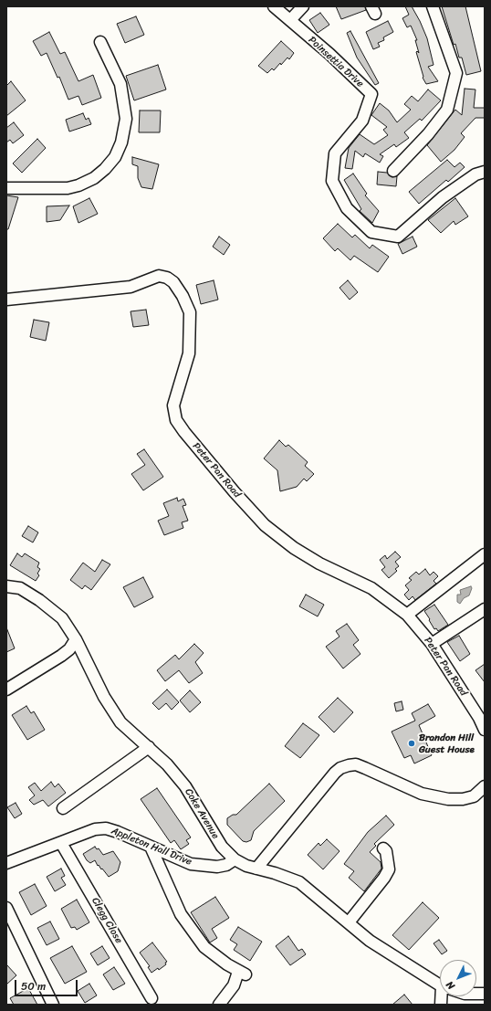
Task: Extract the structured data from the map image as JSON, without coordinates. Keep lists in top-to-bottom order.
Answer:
{
  "streets": {
    "street": [
      "Poinsettia Drive",
      "Peter Pan Road",
      "Coke Avenue",
      "Appleton Hall Drive",
      "Clegg Close"
    ]
  },
  "crossings": [
    ["Coke Avenue", "Appleton Hall Drive"],
    ["Appleton Hall Drive", "Clegg Close"]
  ],
  "places": ["Brandon Hill Guest House"],
  "scale_bar": "50 m",
  "north": "bottom left"
}
